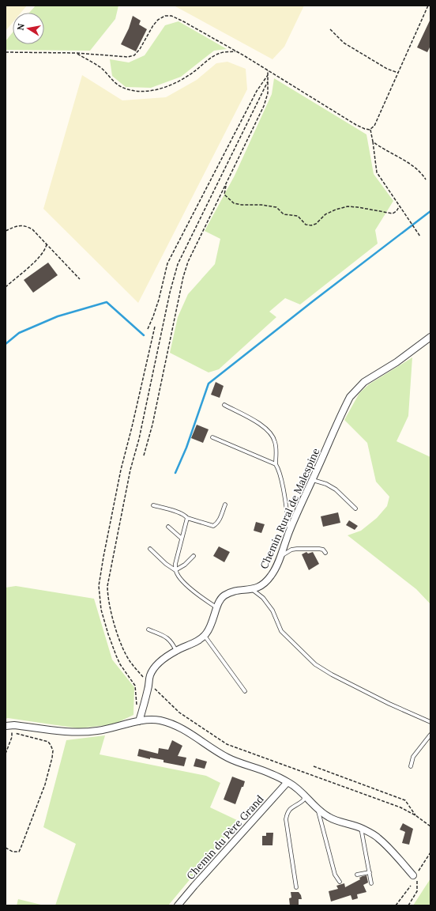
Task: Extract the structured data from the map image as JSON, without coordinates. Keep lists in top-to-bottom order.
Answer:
{
  "streets": {
    "street": ["Chemin Rural de Malespine", "Chemin du Père Grand"]
  },
  "north": "left"
}
